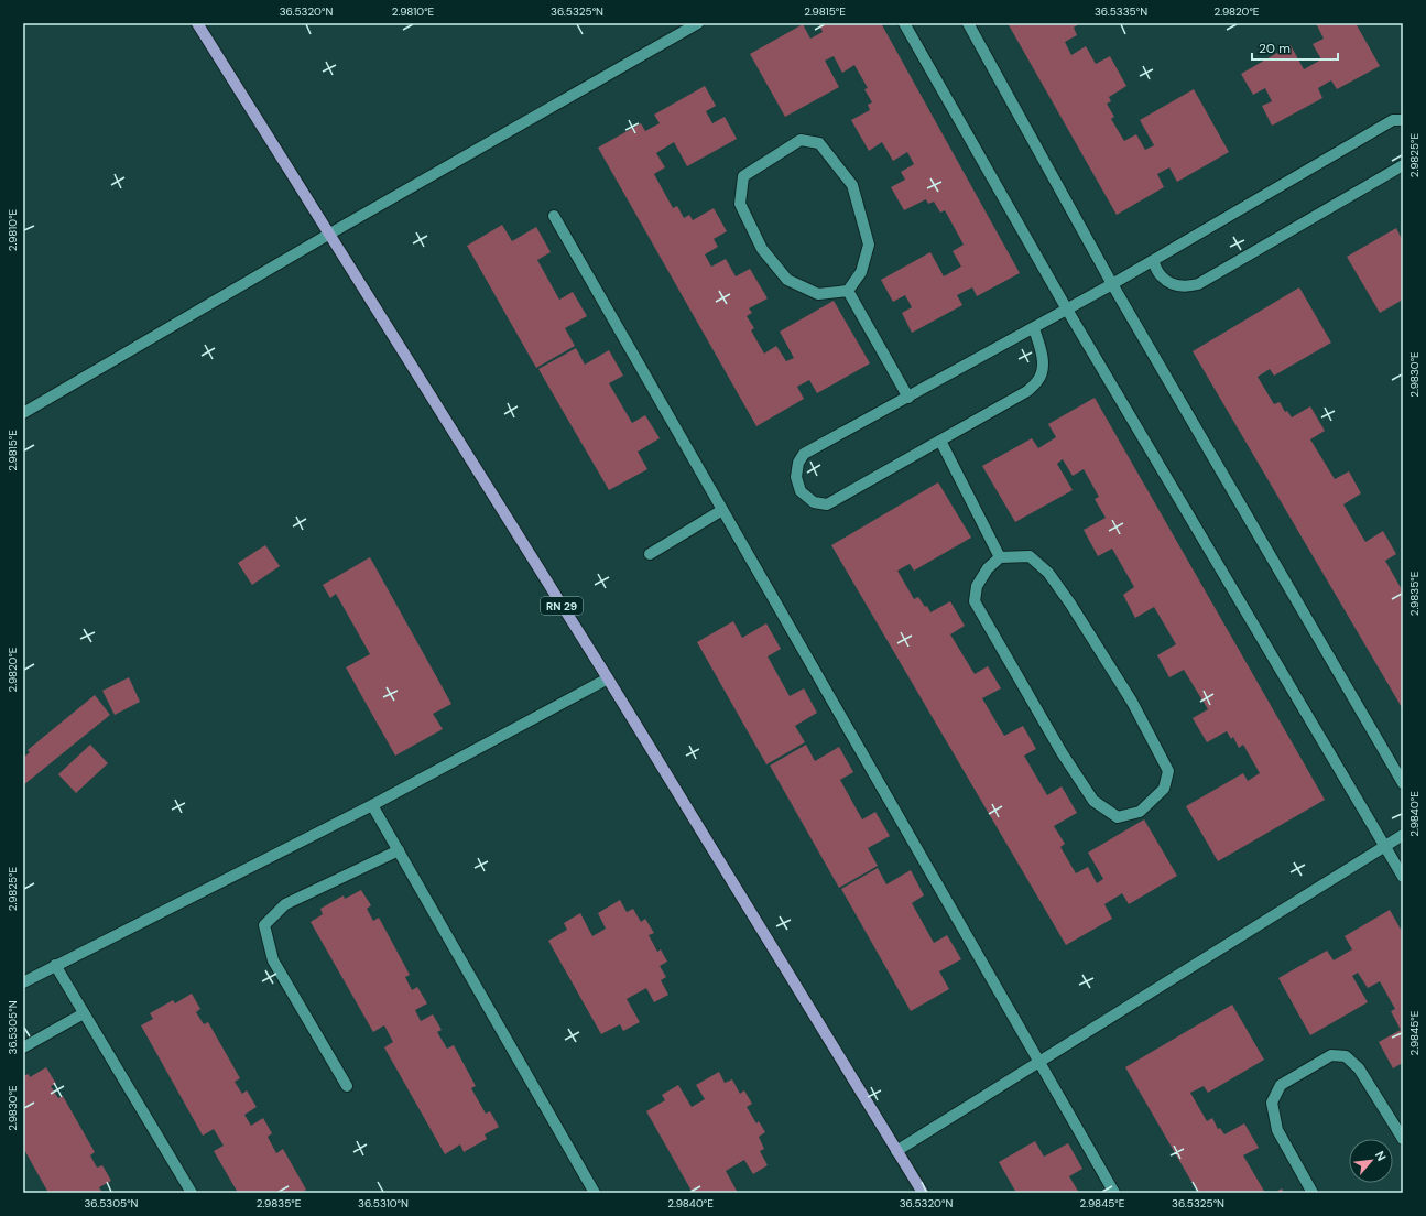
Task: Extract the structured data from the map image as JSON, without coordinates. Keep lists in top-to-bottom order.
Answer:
{
  "streets": {
    "main road": ["RN 29"]
  },
  "scale_bar": "20 m",
  "north": "top right",
  "coordinates": [
    "36.5320°N",
    "2.9810°E",
    "36.5325°N",
    "2.9815°E",
    "36.5335°N",
    "2.9820°E",
    "2.9825°E",
    "2.9830°E",
    "2.9835°E",
    "2.9840°E",
    "36.5305°N",
    "2.9845°E",
    "36.5310°N"
  ]
}
